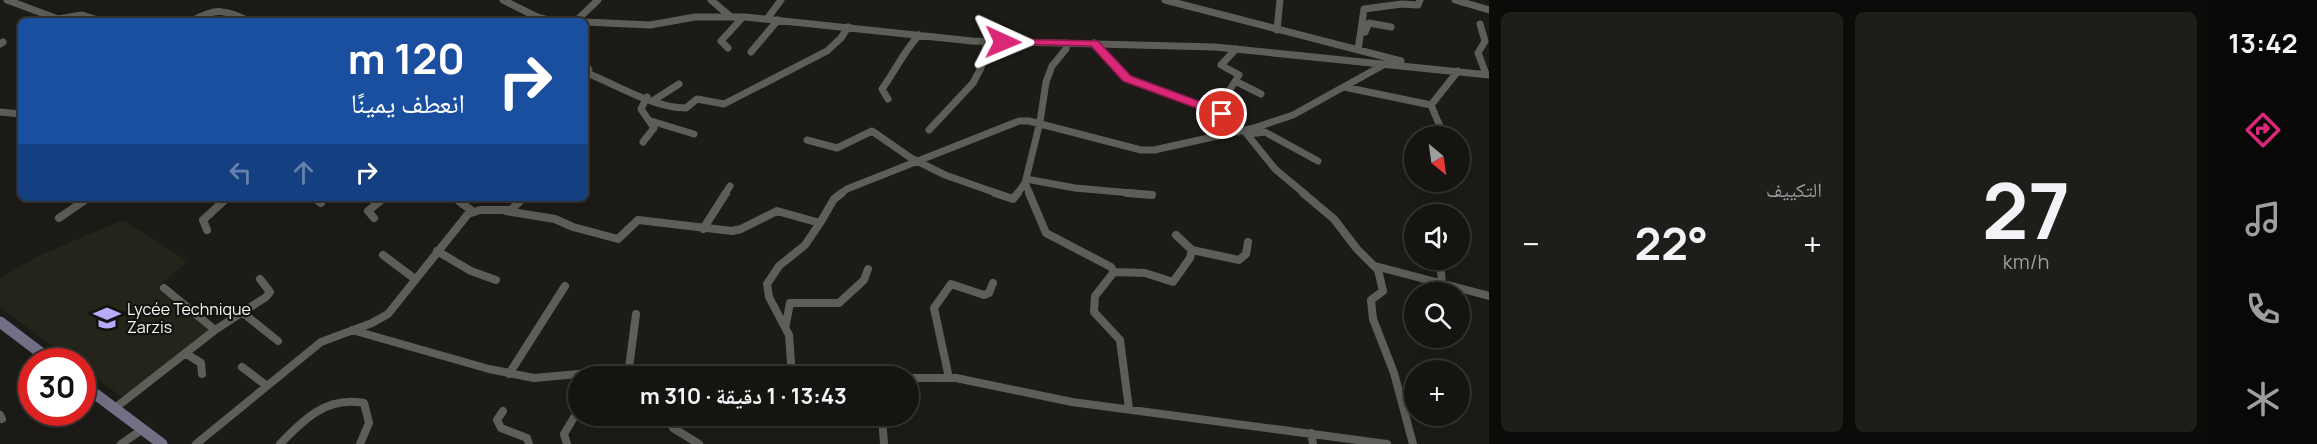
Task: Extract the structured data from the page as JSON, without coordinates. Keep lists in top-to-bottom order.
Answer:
{
  "places": {
    "school or university": ["Lycée Technique Zarzis"]
  },
  "north": "bottom right",
  "page": {
    "tabs": "13:42",
    "tile": [
      ["27", "km/h"],
      "التكييف"
    ],
    "turn": ["120 m", "انعطف يمينًا"],
    "map_buttons": "+",
    "heat": ["−", "22°", "+"],
    "limit": "30",
    "trip": "13:43 · 1 دقيقة · 310 m"
  }
}
